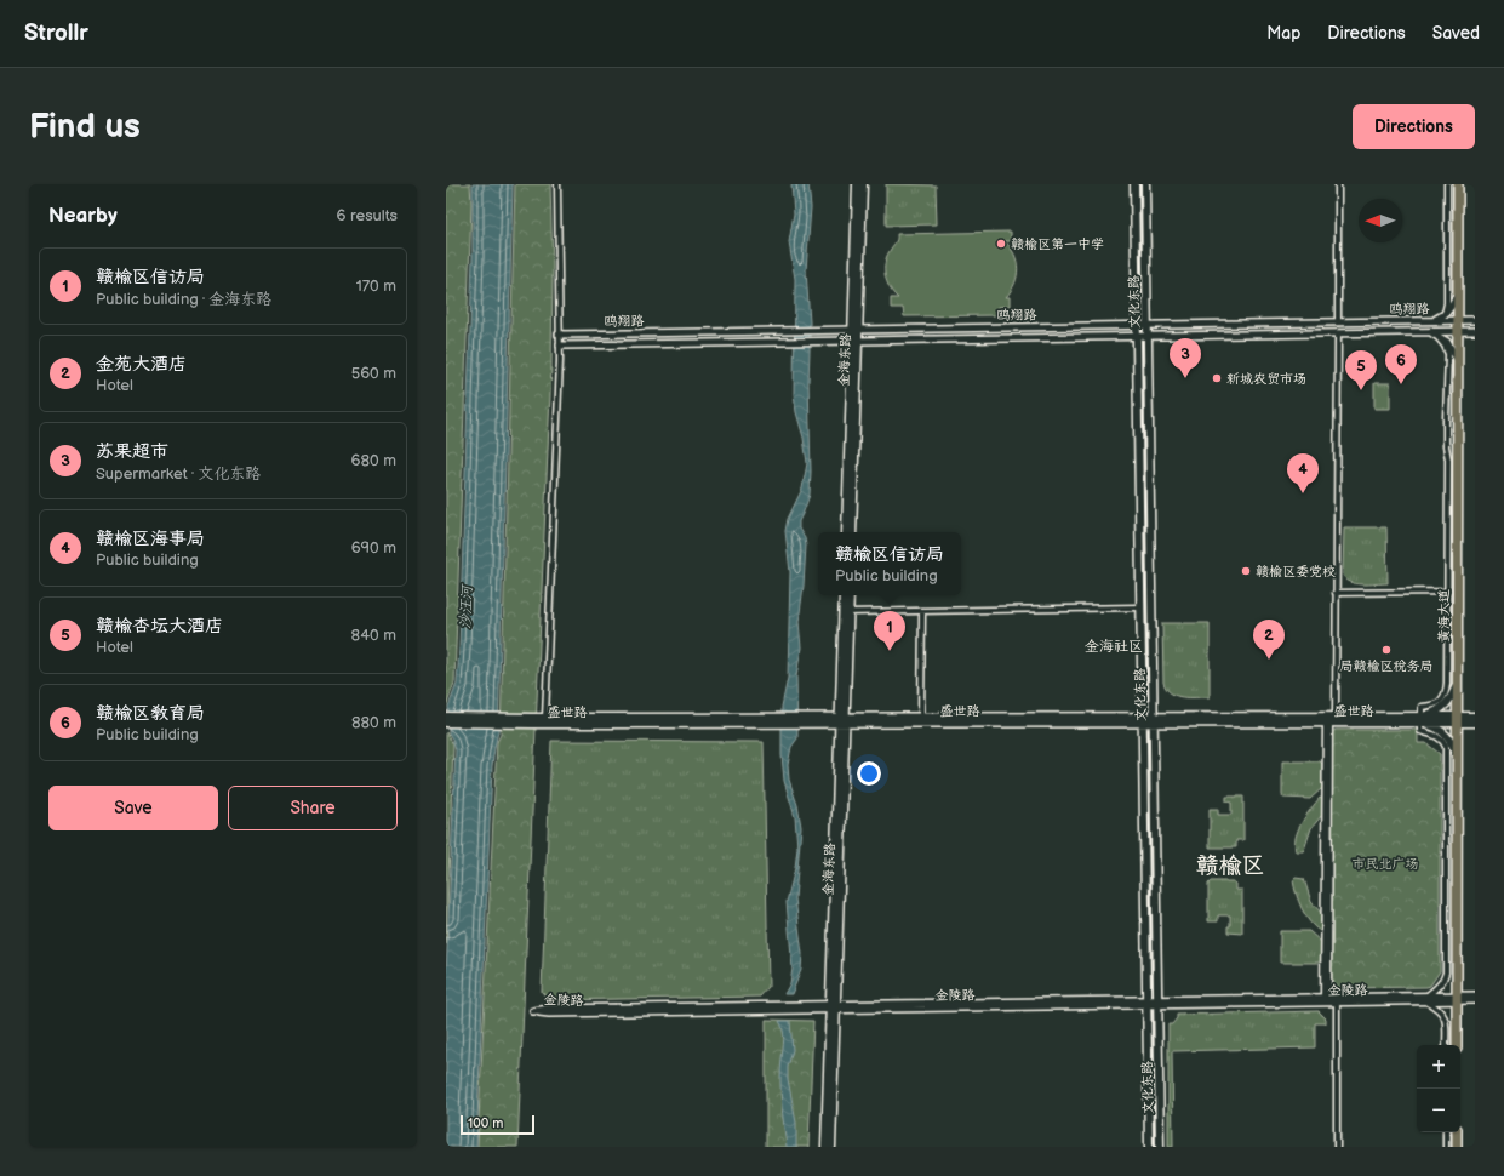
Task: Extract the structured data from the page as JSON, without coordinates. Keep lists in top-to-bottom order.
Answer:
{
  "streets": {
    "main road": [
      "文化东路",
      "金海东路",
      "黄海大道",
      "盛世路"
    ],
    "street": ["鸥翔路", "金陵路"]
  },
  "crossings": [
    ["文化东路", "鸥翔路"],
    ["文化东路", "盛世路"],
    ["文化东路", "金陵路"],
    ["鸥翔路", "金海东路"],
    ["鸥翔路", "黄海大道"],
    ["金海东路", "盛世路"],
    ["金海东路", "金陵路"],
    ["黄海大道", "盛世路"],
    ["黄海大道", "金陵路"]
  ],
  "districts": ["金海社区", "赣榆区"],
  "water": ["沙汪河"],
  "parks": ["市民北广场"],
  "places": [
    "赣榆区第一中学",
    "新城农贸市场",
    "赣榆区委党校",
    "局赣榆区税务局"
  ],
  "scale_bar": "100 m",
  "north": "left",
  "page": {
    "header": "Strollr",
    "nav": ["Map", "Directions", "Saved"],
    "buttons": [
      "Directions",
      ["Save", "Share"]
    ],
    "title": "Find us",
    "heading": ["Nearby", "6 results"],
    "list": [
      {
        "mark": "1",
        "name": "赣榆区信访局",
        "note": "Public building · 金海东路",
        "value": "170 m"
      },
      {
        "mark": "2",
        "name": "金苑大酒店",
        "note": "Hotel",
        "value": "560 m"
      },
      {
        "mark": "3",
        "name": "苏果超市",
        "note": "Supermarket · 文化东路",
        "value": "680 m"
      },
      {
        "mark": "4",
        "name": "赣榆区海事局",
        "note": "Public building",
        "value": "690 m"
      },
      {
        "mark": "5",
        "name": "赣榆杏坛大酒店",
        "note": "Hotel",
        "value": "840 m"
      },
      {
        "mark": "6",
        "name": "赣榆区教育局",
        "note": "Public building",
        "value": "880 m"
      }
    ],
    "pins": [
      "3",
      "6",
      "5",
      "4",
      "1",
      "2"
    ],
    "popup": ["赣榆区信访局", "Public building"],
    "map_buttons": ["+", "−"],
    "scale": "100 m"
  }
}
